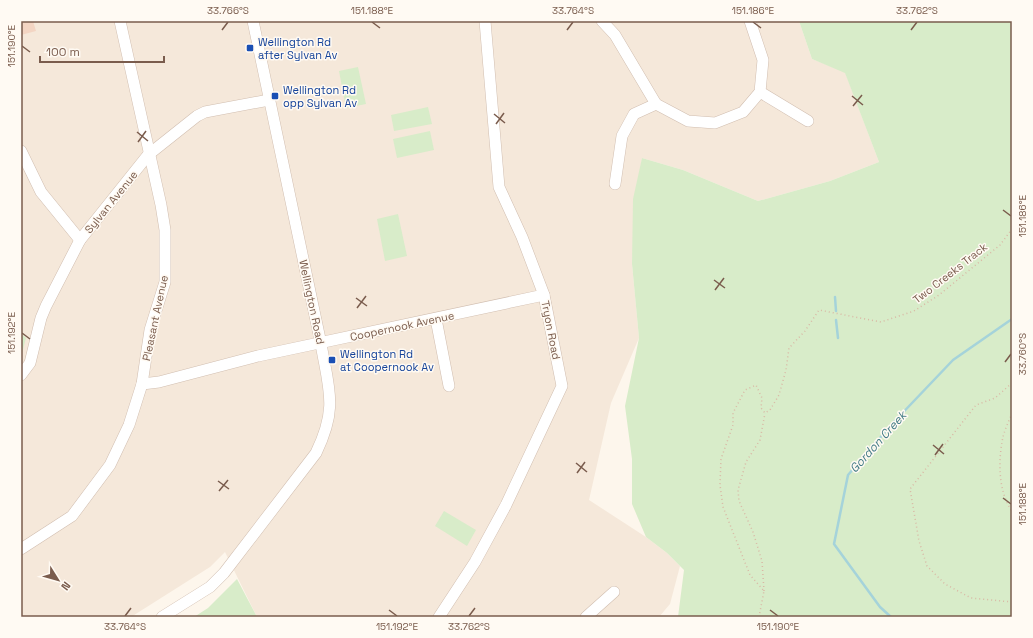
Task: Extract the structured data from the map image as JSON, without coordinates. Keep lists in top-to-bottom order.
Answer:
{
  "streets": {
    "street": [
      "Sylvan Avenue",
      "Wellington Road",
      "Pleasant Avenue",
      "Coopernook Avenue",
      "Tryon Road"
    ],
    "path": ["Two Creeks Track"]
  },
  "crossings": [
    ["Sylvan Avenue", "Wellington Road"],
    ["Sylvan Avenue", "Pleasant Avenue"],
    ["Wellington Road", "Coopernook Avenue"],
    ["Pleasant Avenue", "Coopernook Avenue"],
    ["Coopernook Avenue", "Tryon Road"]
  ],
  "water": ["Gordon Creek"],
  "places": {
    "transit": ["Wellington Rd after Sylvan Av", "Wellington Rd opp Sylvan Av", "Wellington Rd at Coopernook Av"]
  },
  "scale_bar": "100 m",
  "north": "bottom right",
  "coordinates": [
    "33.766°S",
    "151.188°E",
    "33.764°S",
    "151.186°E",
    "33.762°S",
    "151.190°E",
    "151.192°E",
    "33.760°S"
  ]
}
